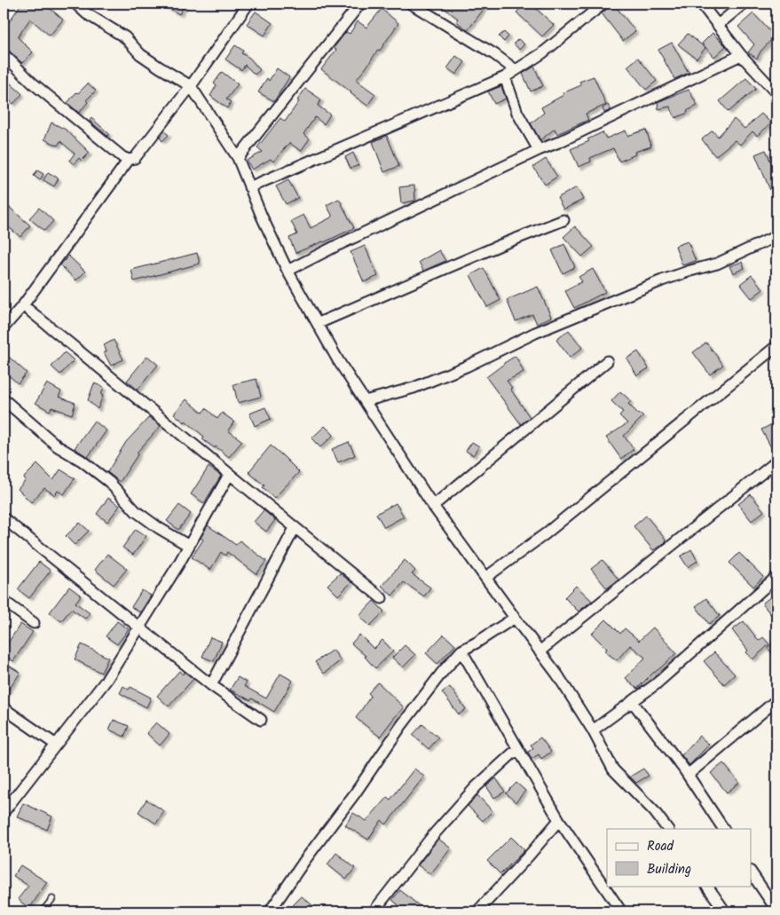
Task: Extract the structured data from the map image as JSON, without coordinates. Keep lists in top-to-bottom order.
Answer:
{
  "legend": ["Road", "Building"]
}
